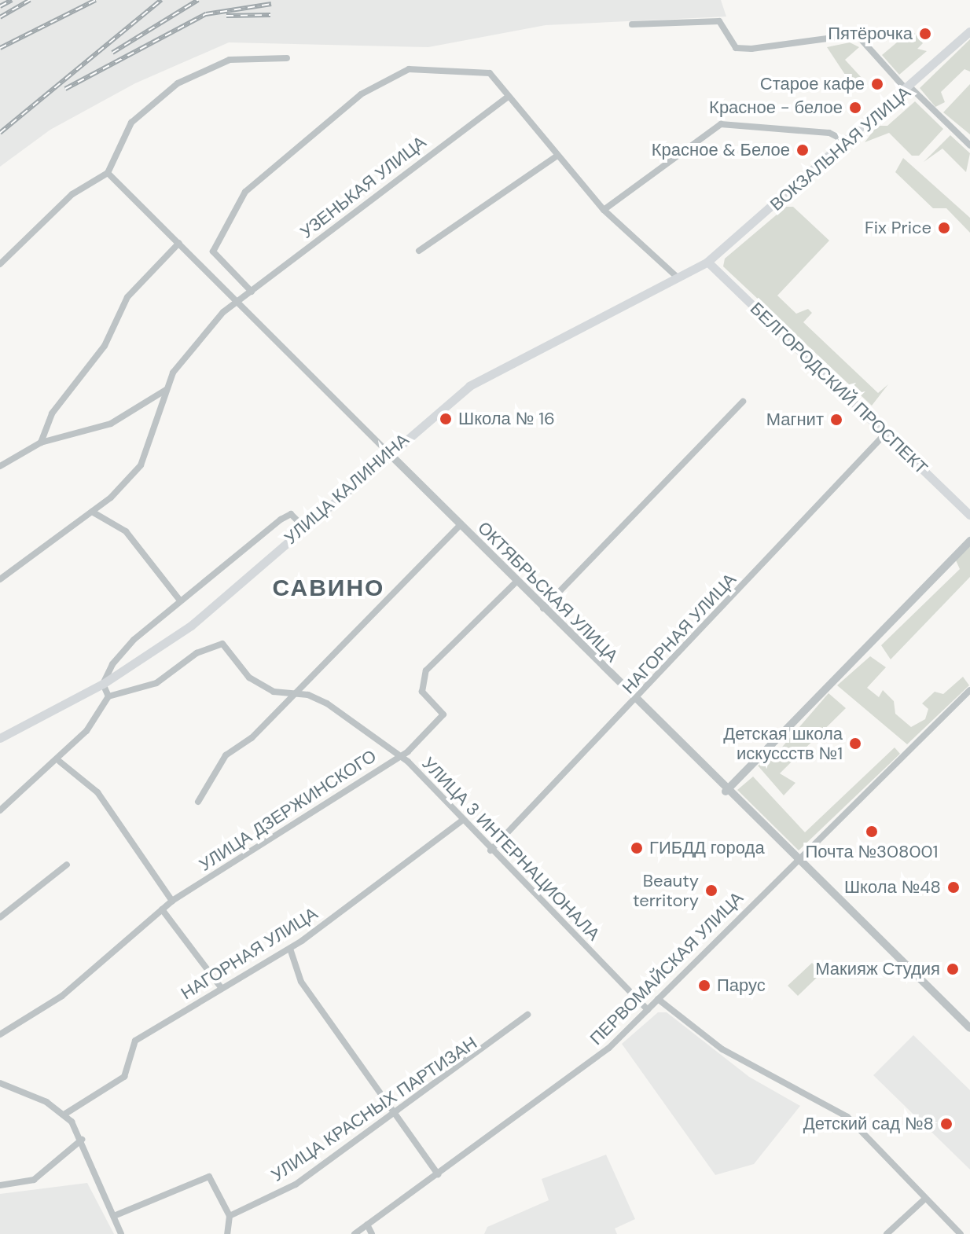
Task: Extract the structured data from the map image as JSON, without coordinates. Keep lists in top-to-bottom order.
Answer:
{
  "streets": {
    "main road": ["ВОКЗАЛЬНАЯ УЛИЦА", "БЕЛГОРОДСКИЙ ПРОСПЕКТ", "УЛИЦА КАЛИНИНА"],
    "street": [
      "УЗЕНЬКАЯ УЛИЦА",
      "ОКТЯБРЬСКАЯ УЛИЦА",
      "НАГОРНАЯ УЛИЦА",
      "УЛИЦА ДЗЕРЖИНСКОГО",
      "УЛИЦА 3 ИНТЕРНАЦИОНАЛА",
      "ПЕРВОМАЙСКАЯ УЛИЦА",
      "УЛИЦА КРАСНЫХ ПАРТИЗАН"
    ]
  },
  "crossings": [
    ["ВОКЗАЛЬНАЯ УЛИЦА", "БЕЛГОРОДСКИЙ ПРОСПЕКТ"],
    ["ВОКЗАЛЬНАЯ УЛИЦА", "УЛИЦА КАЛИНИНА"],
    ["УЗЕНЬКАЯ УЛИЦА", "ОКТЯБРЬСКАЯ УЛИЦА"],
    ["БЕЛГОРОДСКИЙ ПРОСПЕКТ", "УЛИЦА КАЛИНИНА"],
    ["БЕЛГОРОДСКИЙ ПРОСПЕКТ", "НАГОРНАЯ УЛИЦА"],
    ["УЛИЦА КАЛИНИНА", "ОКТЯБРЬСКАЯ УЛИЦА"],
    ["ОКТЯБРЬСКАЯ УЛИЦА", "НАГОРНАЯ УЛИЦА"],
    ["ОКТЯБРЬСКАЯ УЛИЦА", "УЛИЦА ДЗЕРЖИНСКОГО"],
    ["ОКТЯБРЬСКАЯ УЛИЦА", "ПЕРВОМАЙСКАЯ УЛИЦА"],
    ["НАГОРНАЯ УЛИЦА", "УЛИЦА 3 ИНТЕРНАЦИОНАЛА"],
    ["УЛИЦА ДЗЕРЖИНСКОГО", "УЛИЦА 3 ИНТЕРНАЦИОНАЛА"],
    ["УЛИЦА 3 ИНТЕРНАЦИОНАЛА", "ПЕРВОМАЙСКАЯ УЛИЦА"]
  ],
  "districts": ["САВИНО"],
  "places": [
    "Пятёрочка",
    "Старое кафе",
    "Красное - белое",
    "Красное & Белое",
    "Fix Price",
    "Школа № 16",
    "Магнит",
    "Детская школа искуссств №1",
    "Почта №308001",
    "ГИБДД города",
    "Школа №48",
    "Beauty territory",
    "Макияж Студия",
    "Парус",
    "Детский сад №8"
  ]
}
